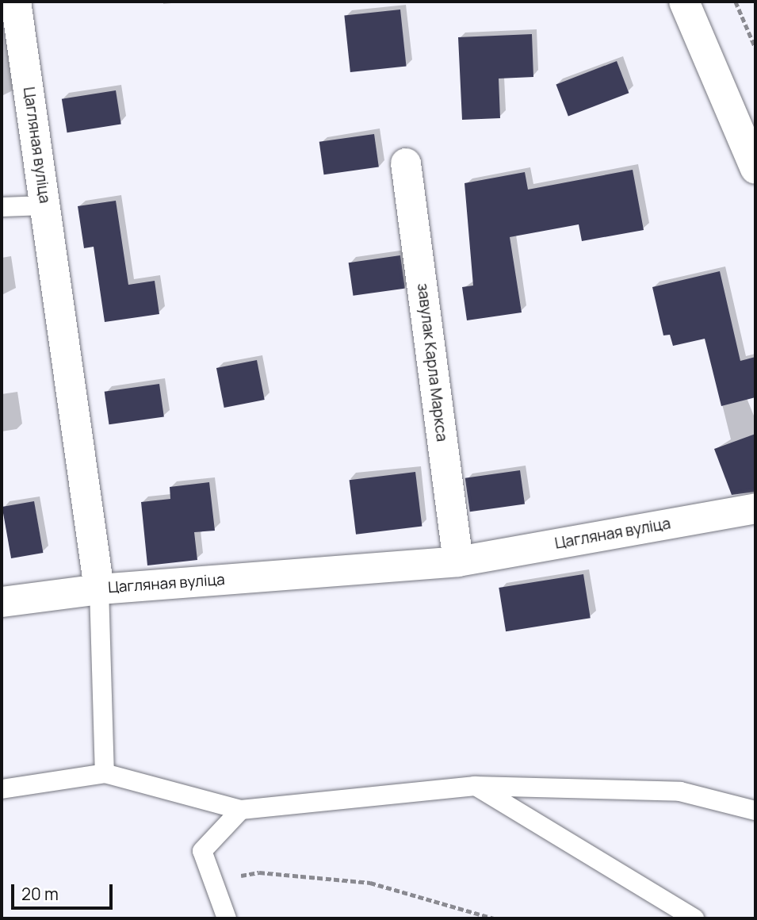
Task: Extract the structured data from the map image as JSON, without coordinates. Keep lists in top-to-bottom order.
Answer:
{
  "streets": {
    "street": ["Цагляная вуліца", "завулак Карла Маркса"]
  },
  "crossings": [
    ["Цагляная вуліца", "завулак Карла Маркса"]
  ],
  "scale_bar": "20 m"
}
